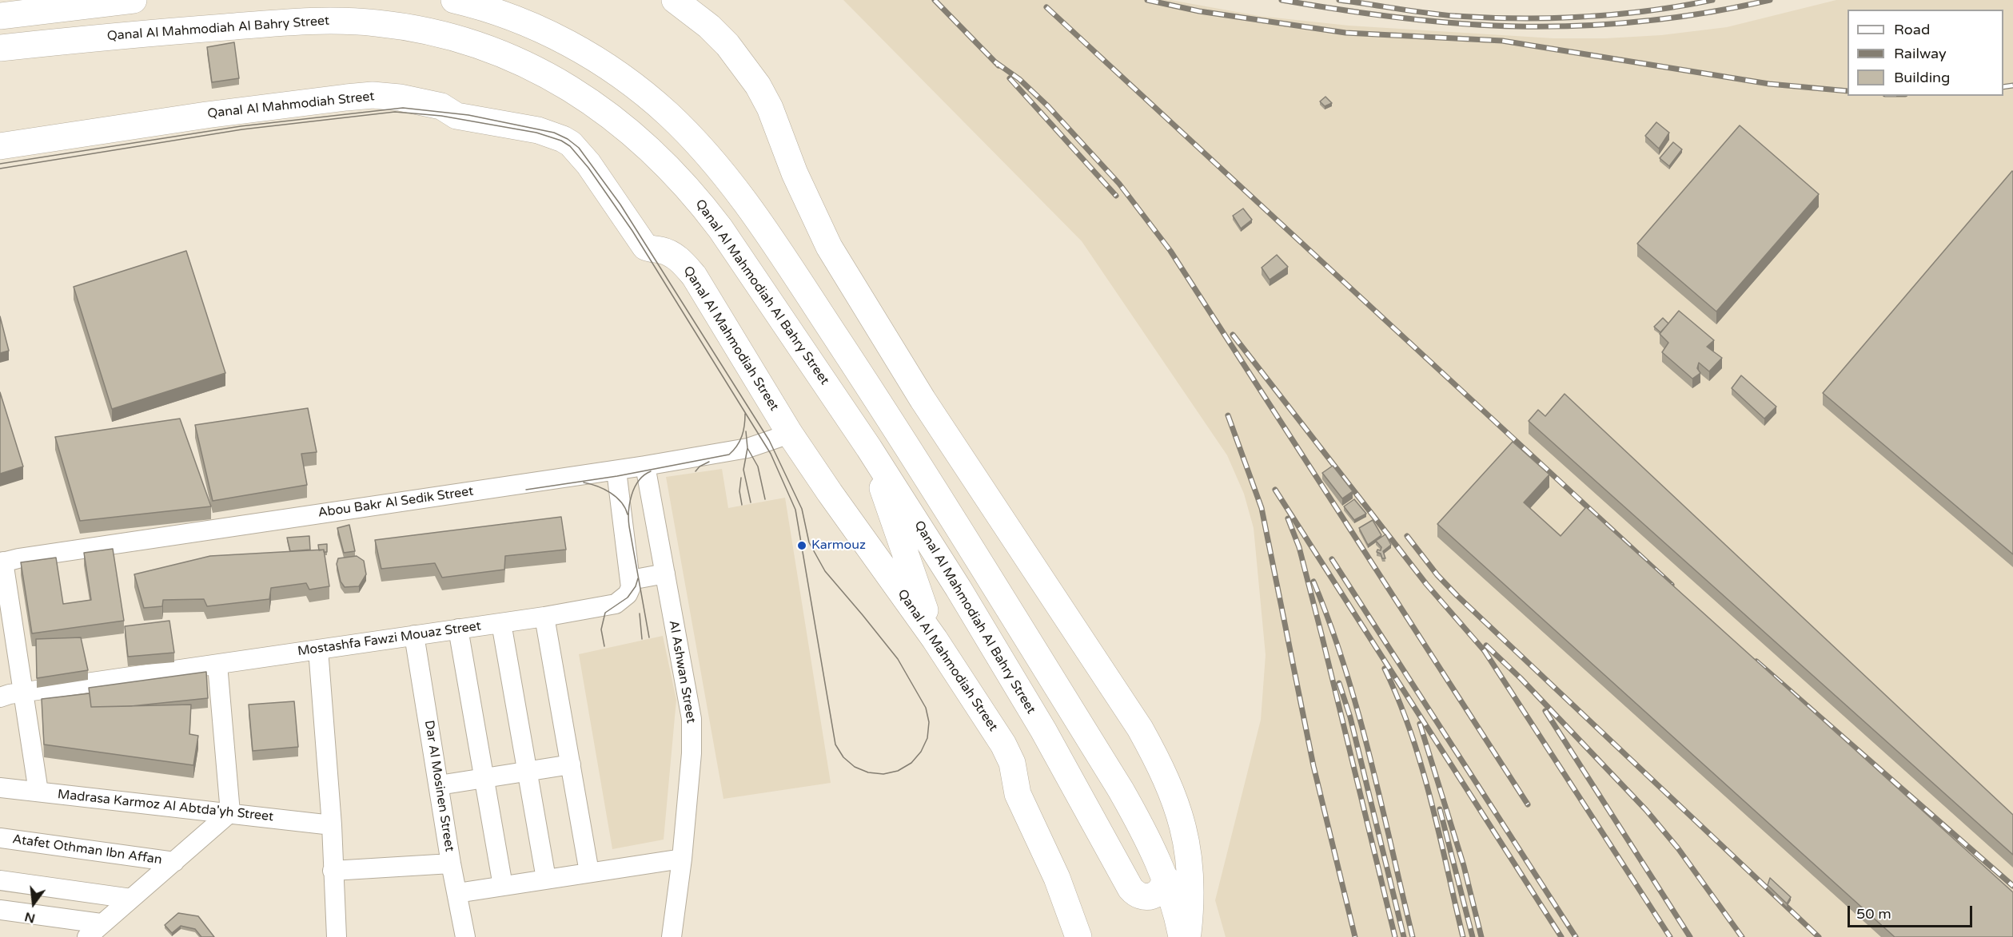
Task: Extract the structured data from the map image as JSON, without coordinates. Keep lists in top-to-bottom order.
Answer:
{
  "streets": {
    "main road": ["Qanal Al Mahmodiah Al Bahry Street", "Qanal Al Mahmodiah Street"],
    "street": [
      "Abou Bakr Al Sedik Street",
      "Mostashfa Fawzi Mouaz Street",
      "Al Ashwan Street",
      "Dar Al Mosinen Street",
      "Madrasa Karmoz Al Abtda'yh Street",
      "Atafet Othman Ibn Affan"
    ]
  },
  "crossings": [
    ["Qanal Al Mahmodiah Street", "Abou Bakr Al Sedik Street"],
    ["Abou Bakr Al Sedik Street", "Al Ashwan Street"],
    ["Mostashfa Fawzi Mouaz Street", "Dar Al Mosinen Street"]
  ],
  "places": ["Karmouz"],
  "legend": ["Road", "Railway", "Building"],
  "scale_bar": "50 m",
  "north": "bottom"
}
